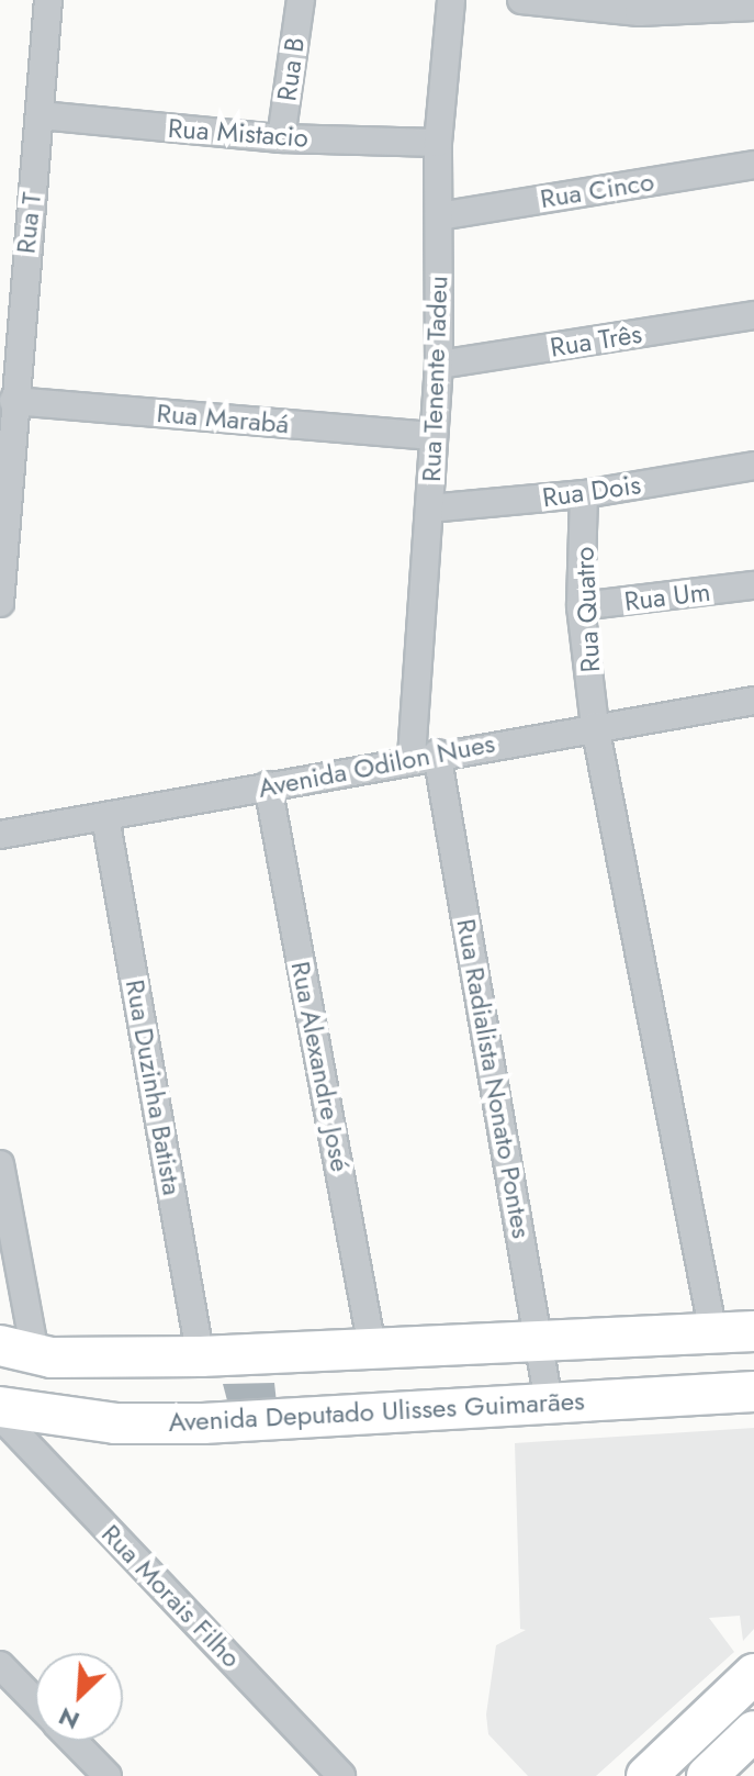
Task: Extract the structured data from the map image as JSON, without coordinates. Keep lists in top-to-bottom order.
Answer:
{
  "streets": {
    "street": [
      "Rua B",
      "Rua Mistacio",
      "Rua Cinco",
      "Rua T",
      "Rua Três",
      "Rua Tenente Tadeu",
      "Rua Marabá",
      "Rua Dois",
      "Rua Um",
      "Rua Quatro",
      "Avenida Odilon Nues",
      "Rua Alexandre José",
      "Rua Radialista Nonato Pontes",
      "Rua Duzinha Batista",
      "Avenida Deputado Ulisses Guimarães",
      "Rua Morais Filho"
    ]
  },
  "crossings": [
    ["Rua B", "Rua Mistacio"],
    ["Rua Mistacio", "Rua T"],
    ["Rua Mistacio", "Rua Tenente Tadeu"],
    ["Rua Cinco", "Rua Tenente Tadeu"],
    ["Rua T", "Rua Marabá"],
    ["Rua Três", "Rua Tenente Tadeu"],
    ["Rua Tenente Tadeu", "Rua Marabá"],
    ["Rua Tenente Tadeu", "Rua Dois"],
    ["Rua Tenente Tadeu", "Avenida Odilon Nues"],
    ["Rua Tenente Tadeu", "Rua Radialista Nonato Pontes"],
    ["Rua Dois", "Rua Quatro"],
    ["Rua Um", "Rua Quatro"],
    ["Rua Quatro", "Avenida Odilon Nues"],
    ["Avenida Odilon Nues", "Rua Alexandre José"],
    ["Avenida Odilon Nues", "Rua Radialista Nonato Pontes"],
    ["Avenida Odilon Nues", "Rua Duzinha Batista"],
    ["Rua Radialista Nonato Pontes", "Avenida Deputado Ulisses Guimarães"]
  ],
  "north": "bottom left"
}
